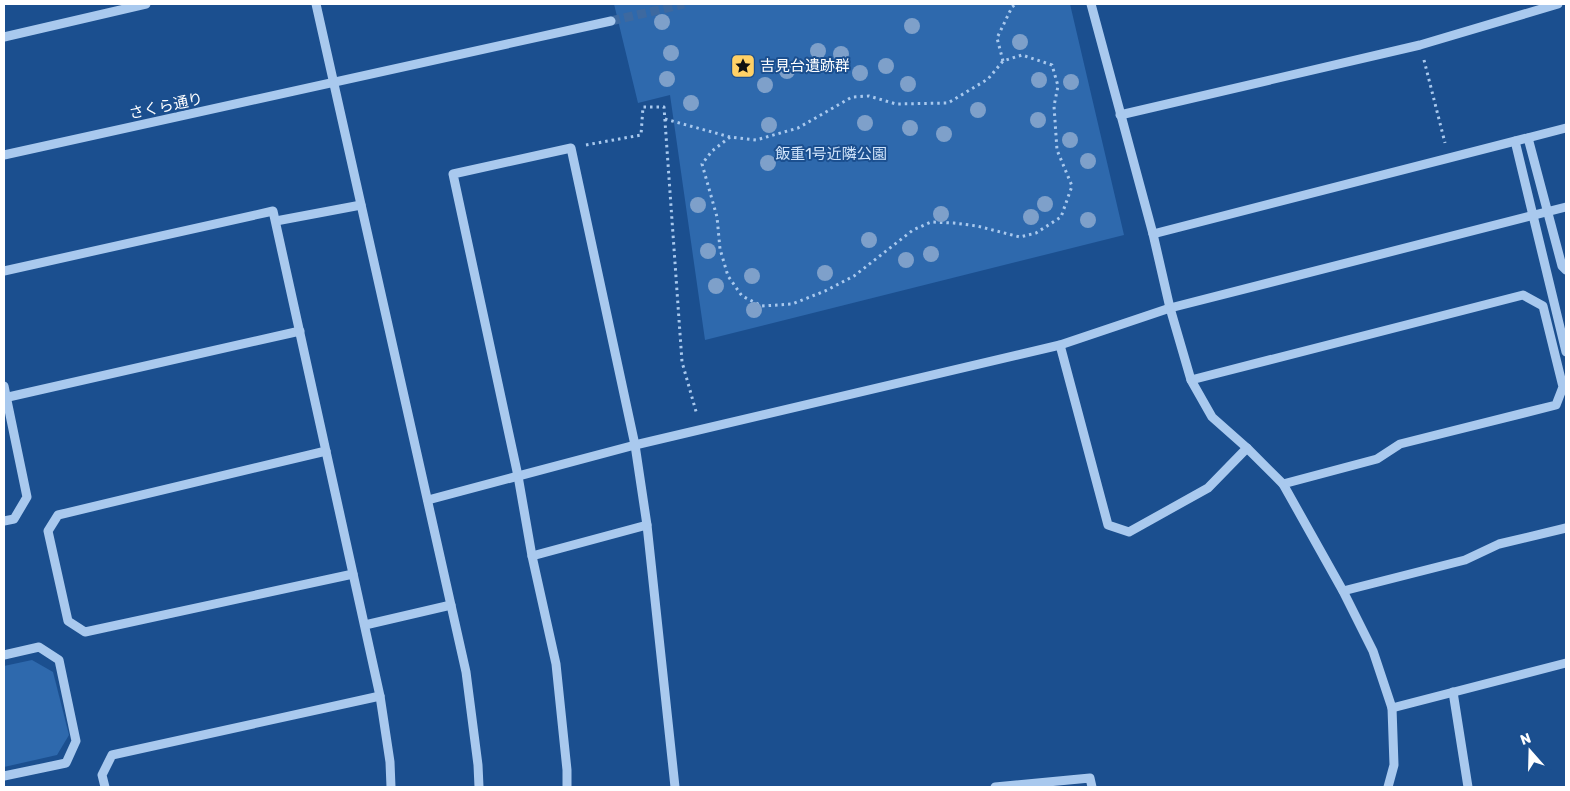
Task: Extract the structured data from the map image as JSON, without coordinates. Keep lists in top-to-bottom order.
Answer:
{
  "streets": {
    "street": ["さくら通り"]
  },
  "parks": ["飯重1号近隣公園"],
  "places": {
    "place": ["吉見台遺跡群"]
  },
  "north": "top"
}
